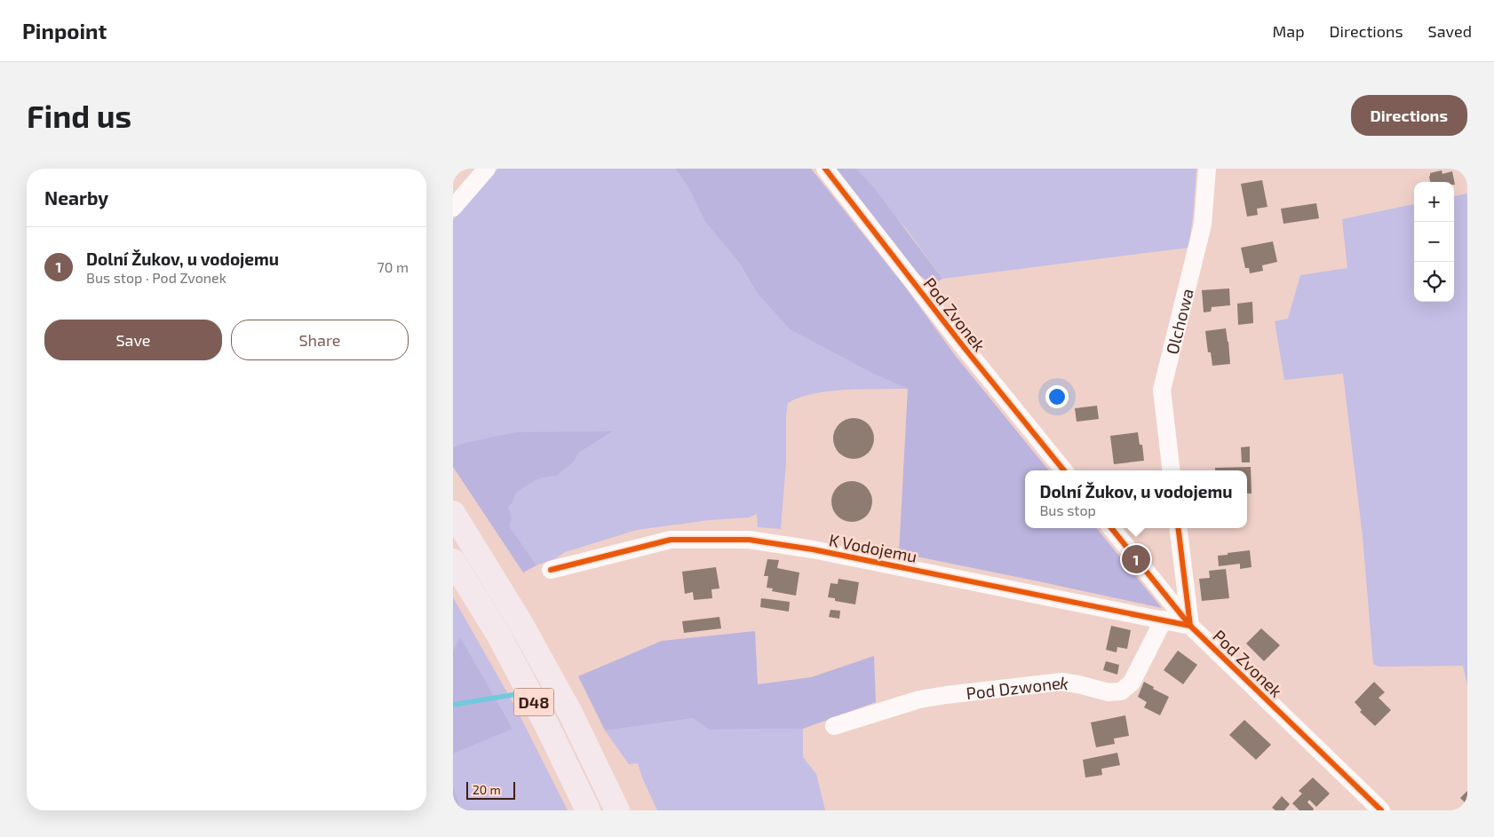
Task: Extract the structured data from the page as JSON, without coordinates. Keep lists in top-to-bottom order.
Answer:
{
  "streets": {
    "highway": ["D48"],
    "street": [
      "Pod Zvonek",
      "Olchowa",
      "K Vodojemu",
      "Pod Dzwonek"
    ]
  },
  "crossings": [
    ["Pod Zvonek", "K Vodojemu"],
    ["K Vodojemu", "Pod Dzwonek"]
  ],
  "scale_bar": "20 m",
  "page": {
    "header": "Pinpoint",
    "nav": ["Map", "Directions", "Saved"],
    "buttons": [
      "Directions",
      ["Save", "Share"]
    ],
    "title": "Find us",
    "heading": "Nearby",
    "map_buttons": ["+", "−"],
    "list": [
      {
        "mark": "1",
        "name": "Dolní Žukov, u vodojemu",
        "note": "Bus stop · Pod Zvonek",
        "value": "70 m"
      }
    ],
    "popup": ["Dolní Žukov, u vodojemu", "Bus stop"],
    "pins": "1",
    "scale": "20 m"
  }
}
